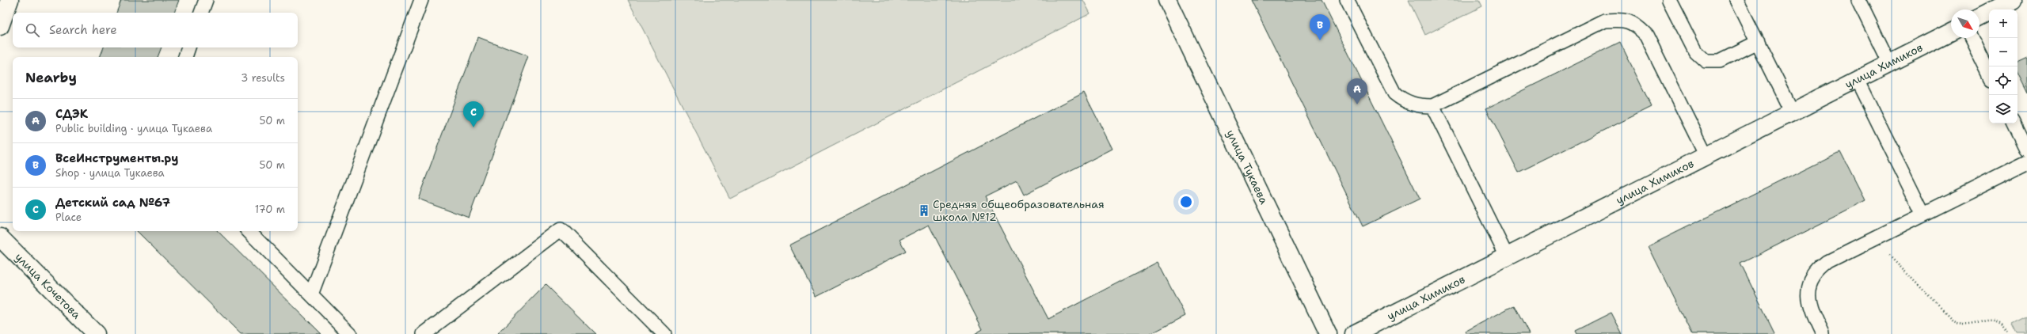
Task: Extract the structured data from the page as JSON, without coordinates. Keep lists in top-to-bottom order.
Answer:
{
  "streets": {
    "street": ["улица Химиков", "улица Тукаева", "улица Кочетова"]
  },
  "places": {
    "building": ["Средняя общеобразовательная школа №12"]
  },
  "north": "bottom right",
  "page": {
    "map_buttons": ["+", "−"],
    "search": "Search here",
    "pins": ["B", "A", "C"],
    "heading": ["Nearby", "3 results"],
    "list": [
      {
        "mark": "A",
        "name": "СДЭК",
        "note": "Public building · улица Тукаева",
        "value": "50 m"
      },
      {
        "mark": "B",
        "name": "ВсеИнструменты.ру",
        "note": "Shop · улица Тукаева",
        "value": "50 m"
      },
      {
        "mark": "C",
        "name": "Детский сад №67",
        "note": "Place",
        "value": "170 m"
      }
    ]
  }
}
